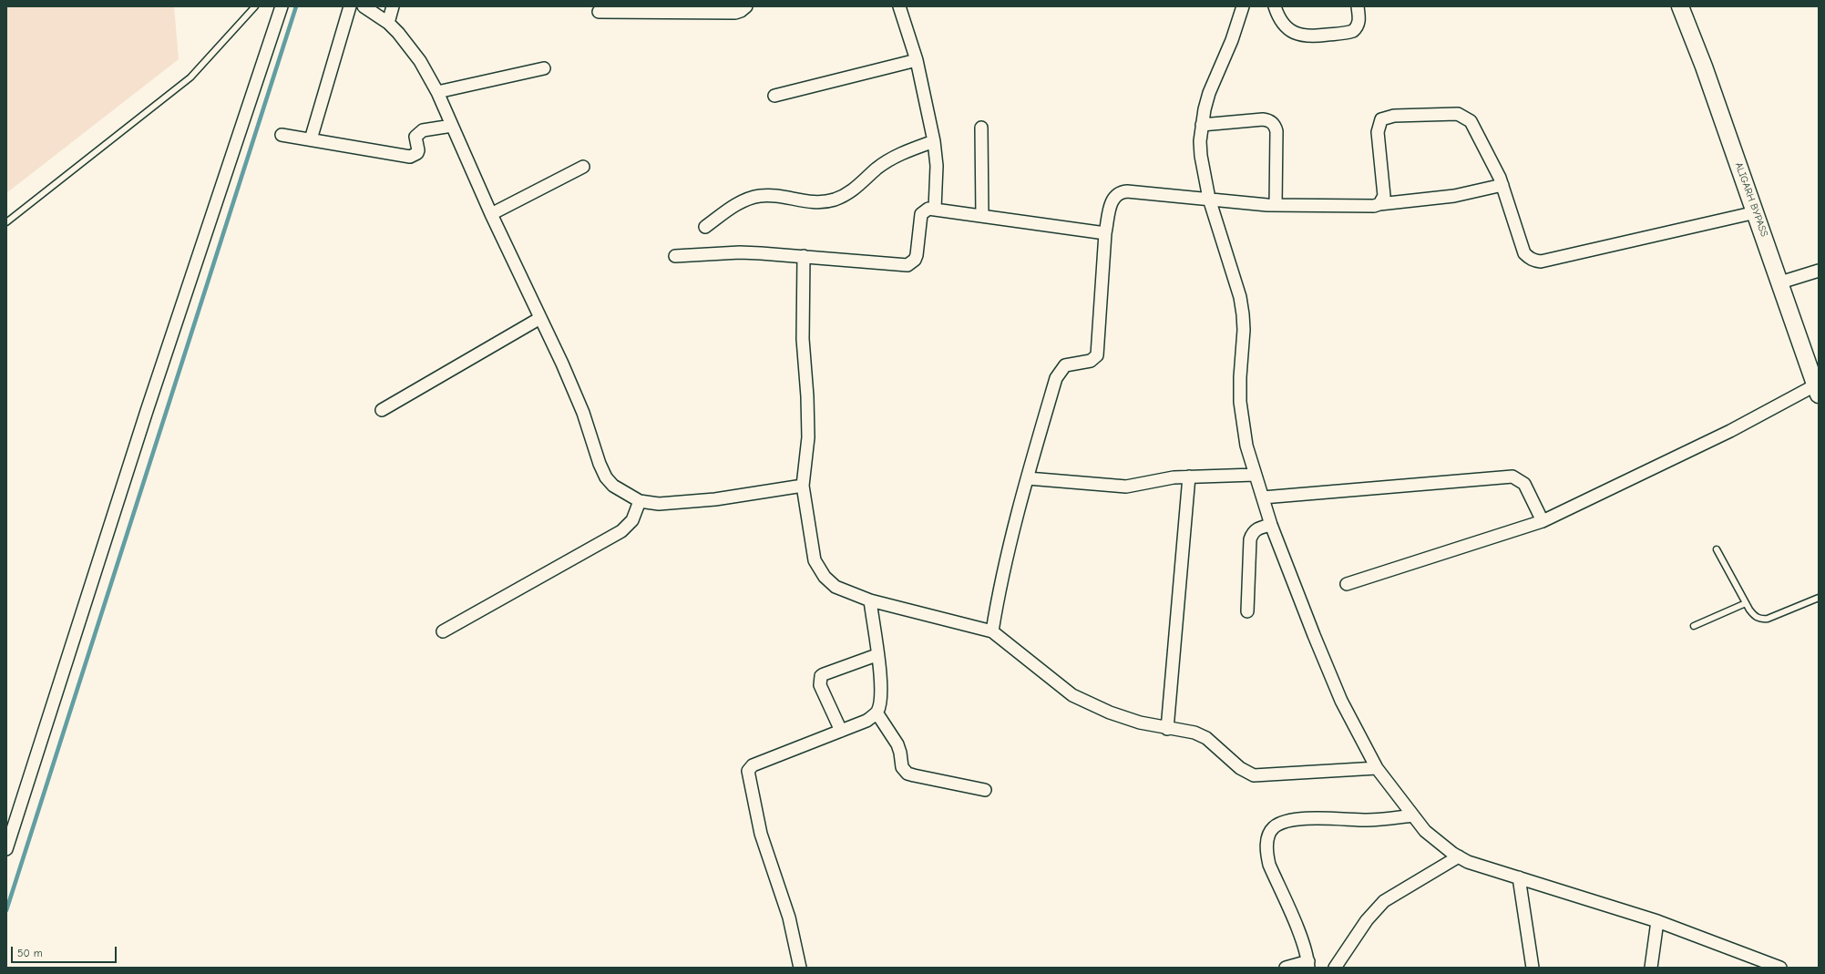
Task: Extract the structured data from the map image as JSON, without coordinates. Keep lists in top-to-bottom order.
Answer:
{
  "streets": {
    "main road": ["ALIGARH BYPASS"]
  },
  "scale_bar": "50 m"
}
